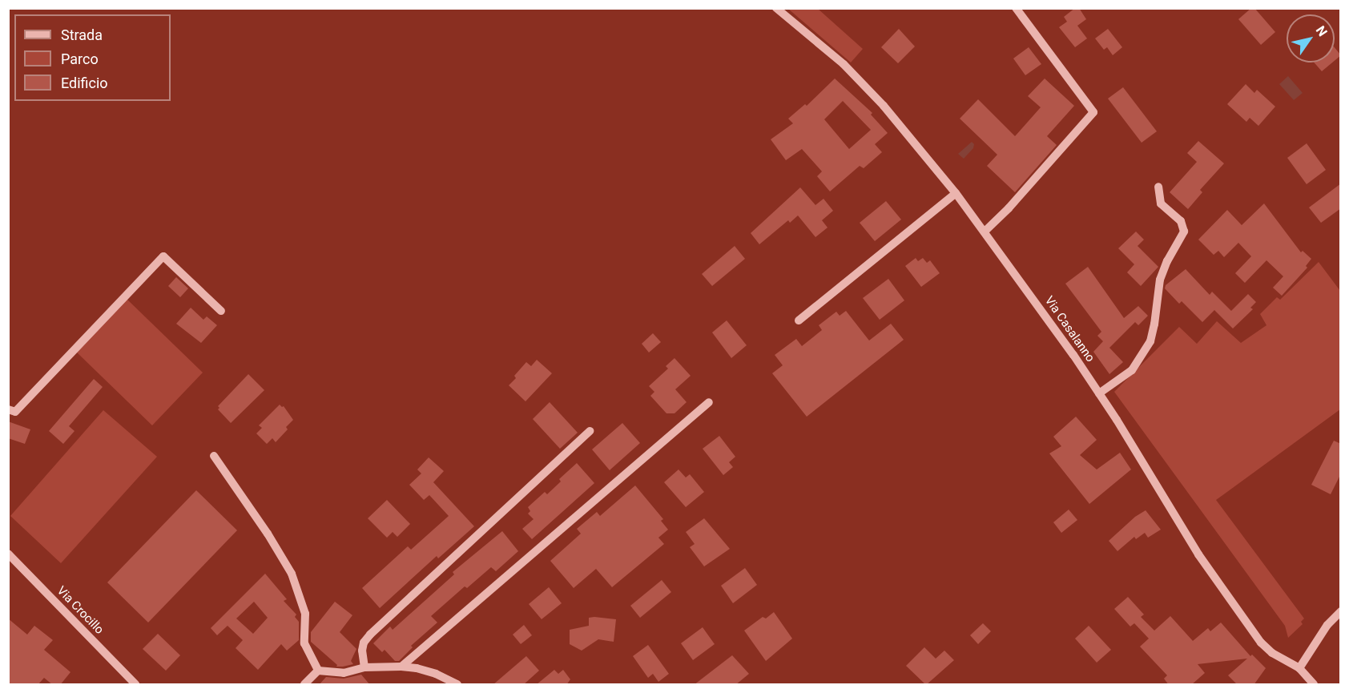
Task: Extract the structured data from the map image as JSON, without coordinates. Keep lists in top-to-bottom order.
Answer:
{
  "streets": {
    "street": ["Via Casalanno", "Via Crocillo"]
  },
  "legend": ["Strada", "Parco", "Edificio"],
  "north": "top right"
}
